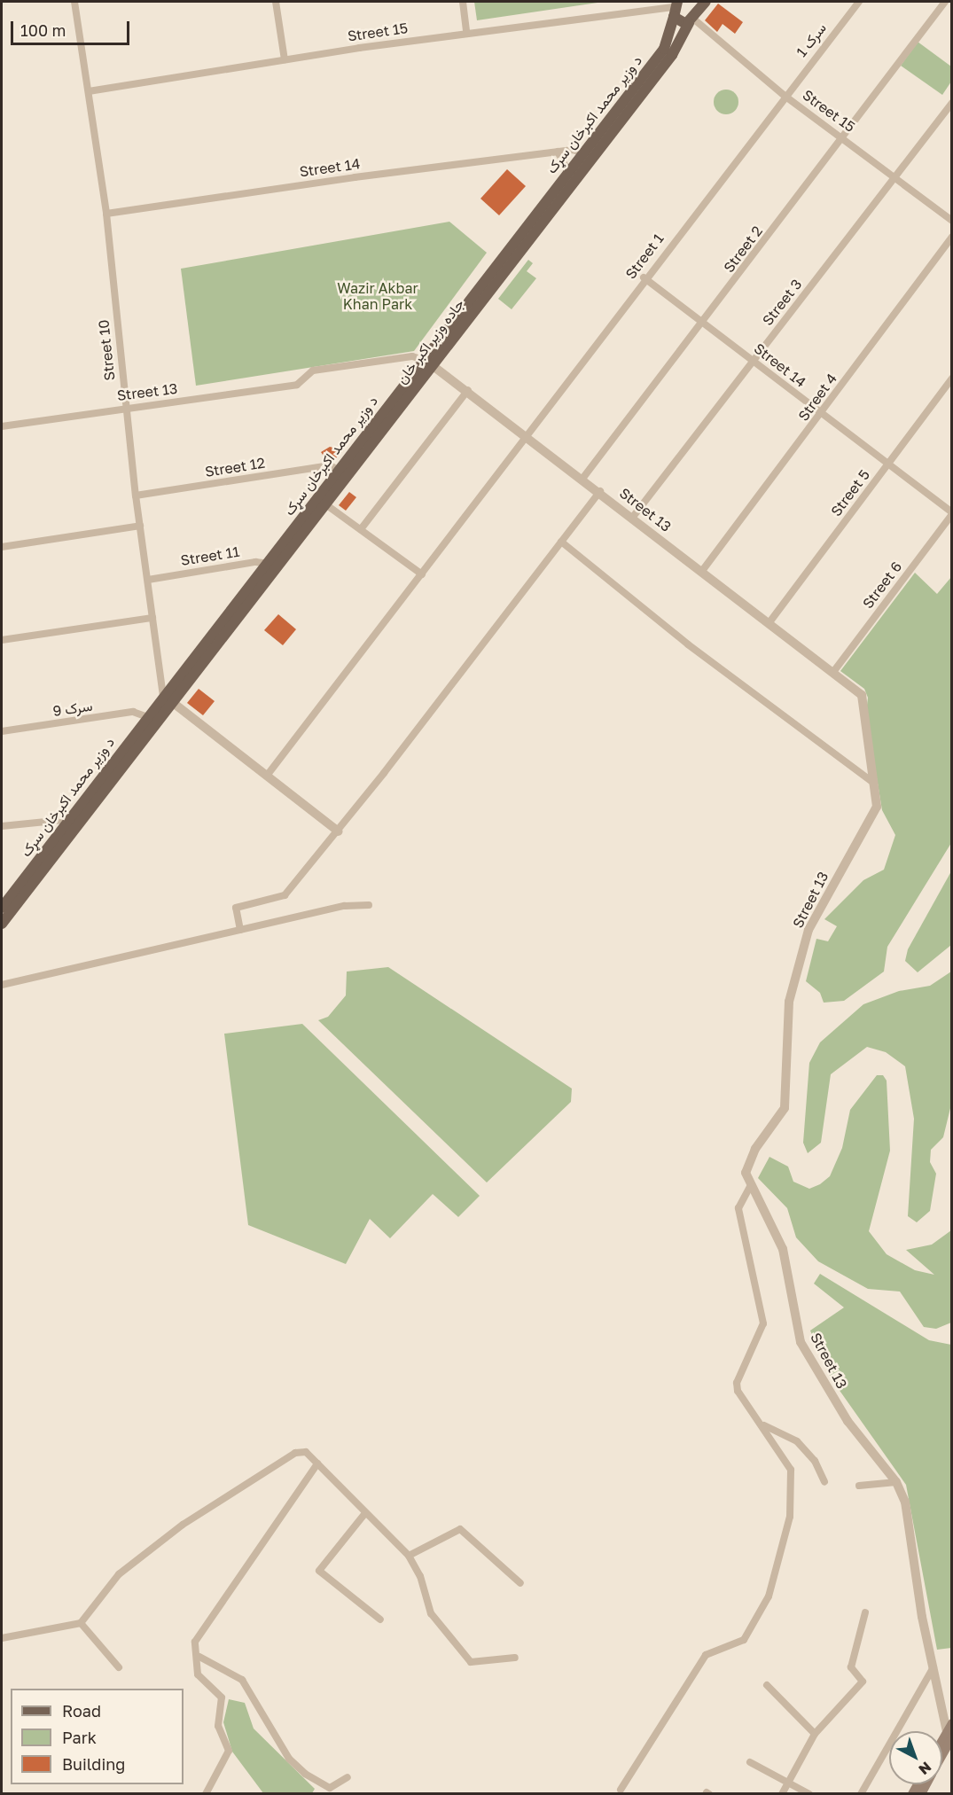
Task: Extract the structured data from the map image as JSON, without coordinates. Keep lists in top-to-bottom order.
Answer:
{
  "streets": {
    "main road": ["د وزیر محمد اکبرخان سړک", "جاده وزیر اکبر خان"],
    "street": [
      "Street 15",
      "سرک 1",
      "Street 14",
      "Street 2",
      "Street 1",
      "Street 3",
      "Street 10",
      "Street 13",
      "Street 4",
      "Street 12",
      "Street 5",
      "Street 11",
      "Street 6",
      "سرک 9"
    ]
  },
  "crossings": [
    ["Street 15", "سرک 1"],
    ["Street 15", "د وزیر محمد اکبرخان سړک"],
    ["Street 15", "Street 2"],
    ["Street 15", "Street 1"],
    ["Street 15", "Street 3"],
    ["Street 15", "جاده وزیر اکبر خان"],
    ["Street 15", "Street 10"],
    ["سرک 1", "Street 1"],
    ["د وزیر محمد اکبرخان سړک", "Street 14"],
    ["د وزیر محمد اکبرخان سړک", "جاده وزیر اکبر خان"],
    ["د وزیر محمد اکبرخان سړک", "Street 10"],
    ["د وزیر محمد اکبرخان سړک", "Street 13"],
    ["د وزیر محمد اکبرخان سړک", "Street 12"],
    ["د وزیر محمد اکبرخان سړک", "Street 11"],
    ["د وزیر محمد اکبرخان سړک", "سرک 9"],
    ["Street 14", "Street 2"],
    ["Street 14", "Street 1"],
    ["Street 14", "Street 3"],
    ["Street 14", "Street 10"],
    ["Street 14", "Street 4"],
    ["Street 14", "Street 5"],
    ["Street 14", "Street 6"],
    ["Street 2", "Street 13"],
    ["Street 1", "Street 13"],
    ["Street 3", "Street 13"],
    ["جاده وزیر اکبر خان", "Street 13"],
    ["Street 10", "Street 13"],
    ["Street 10", "Street 12"],
    ["Street 10", "Street 11"],
    ["Street 13", "Street 4"],
    ["Street 13", "Street 5"],
    ["Street 13", "Street 6"]
  ],
  "parks": ["Wazir Akbar Khan Park"],
  "legend": ["Road", "Park", "Building"],
  "scale_bar": "100 m",
  "north": "bottom right"
}
